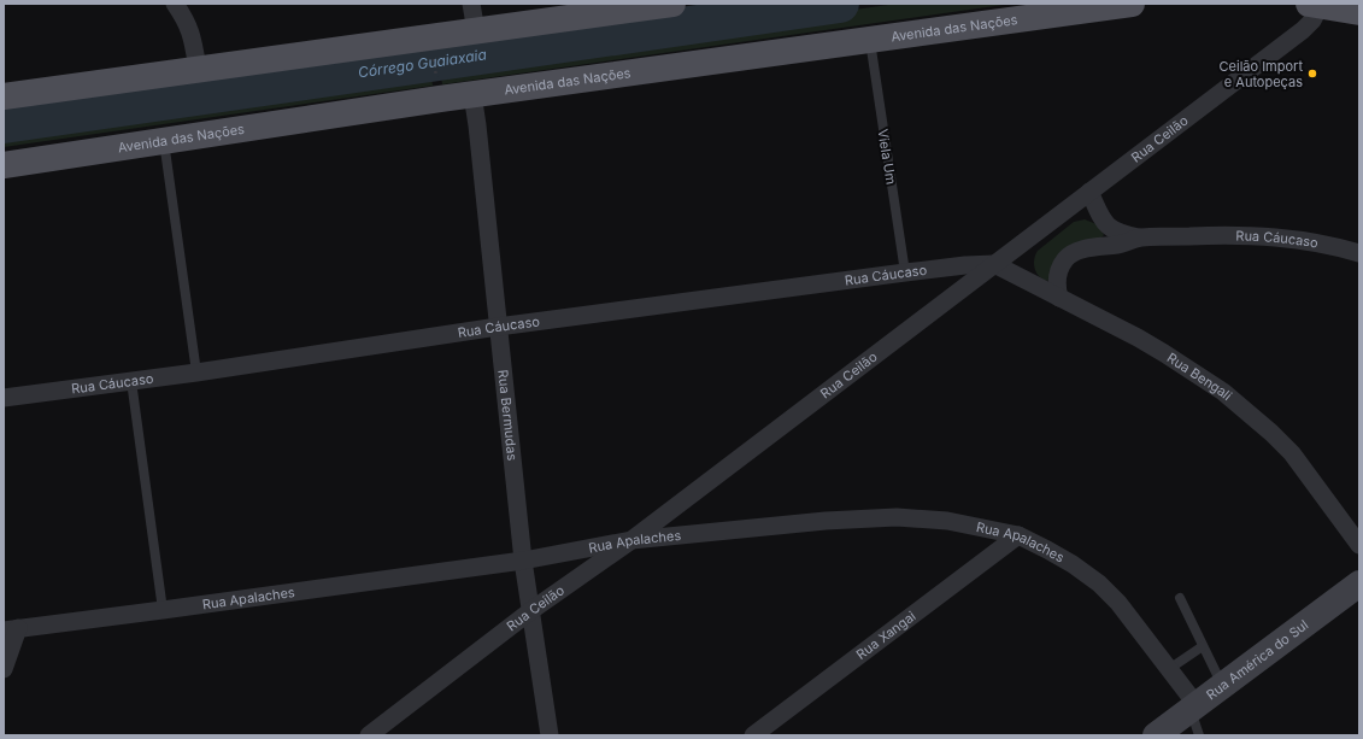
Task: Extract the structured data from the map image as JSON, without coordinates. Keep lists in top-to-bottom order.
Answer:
{
  "streets": {
    "main road": ["Avenida das Nações", "Rua América do Sul"],
    "street": [
      "Rua Ceilão",
      "Rua Cáucaso",
      "Rua Bengali",
      "Rua Bermudas",
      "Rua Apalaches",
      "Rua Xangai"
    ],
    "lane": ["Viela Um"]
  },
  "crossings": [
    ["Avenida das Nações", "Viela Um"],
    ["Avenida das Nações", "Rua Bermudas"],
    ["Rua Ceilão", "Rua Cáucaso"],
    ["Rua Ceilão", "Rua Bengali"],
    ["Rua Ceilão", "Rua Bermudas"],
    ["Rua Ceilão", "Rua Apalaches"],
    ["Viela Um", "Rua Cáucaso"],
    ["Rua Cáucaso", "Rua Bengali"],
    ["Rua Cáucaso", "Rua Bermudas"],
    ["Rua Bermudas", "Rua Apalaches"],
    ["Rua Apalaches", "Rua Xangai"],
    ["Rua Apalaches", "Rua América do Sul"]
  ],
  "water": ["Córrego Guaiaxaia"],
  "places": ["Ceilão Import e Autopeças"]
}
